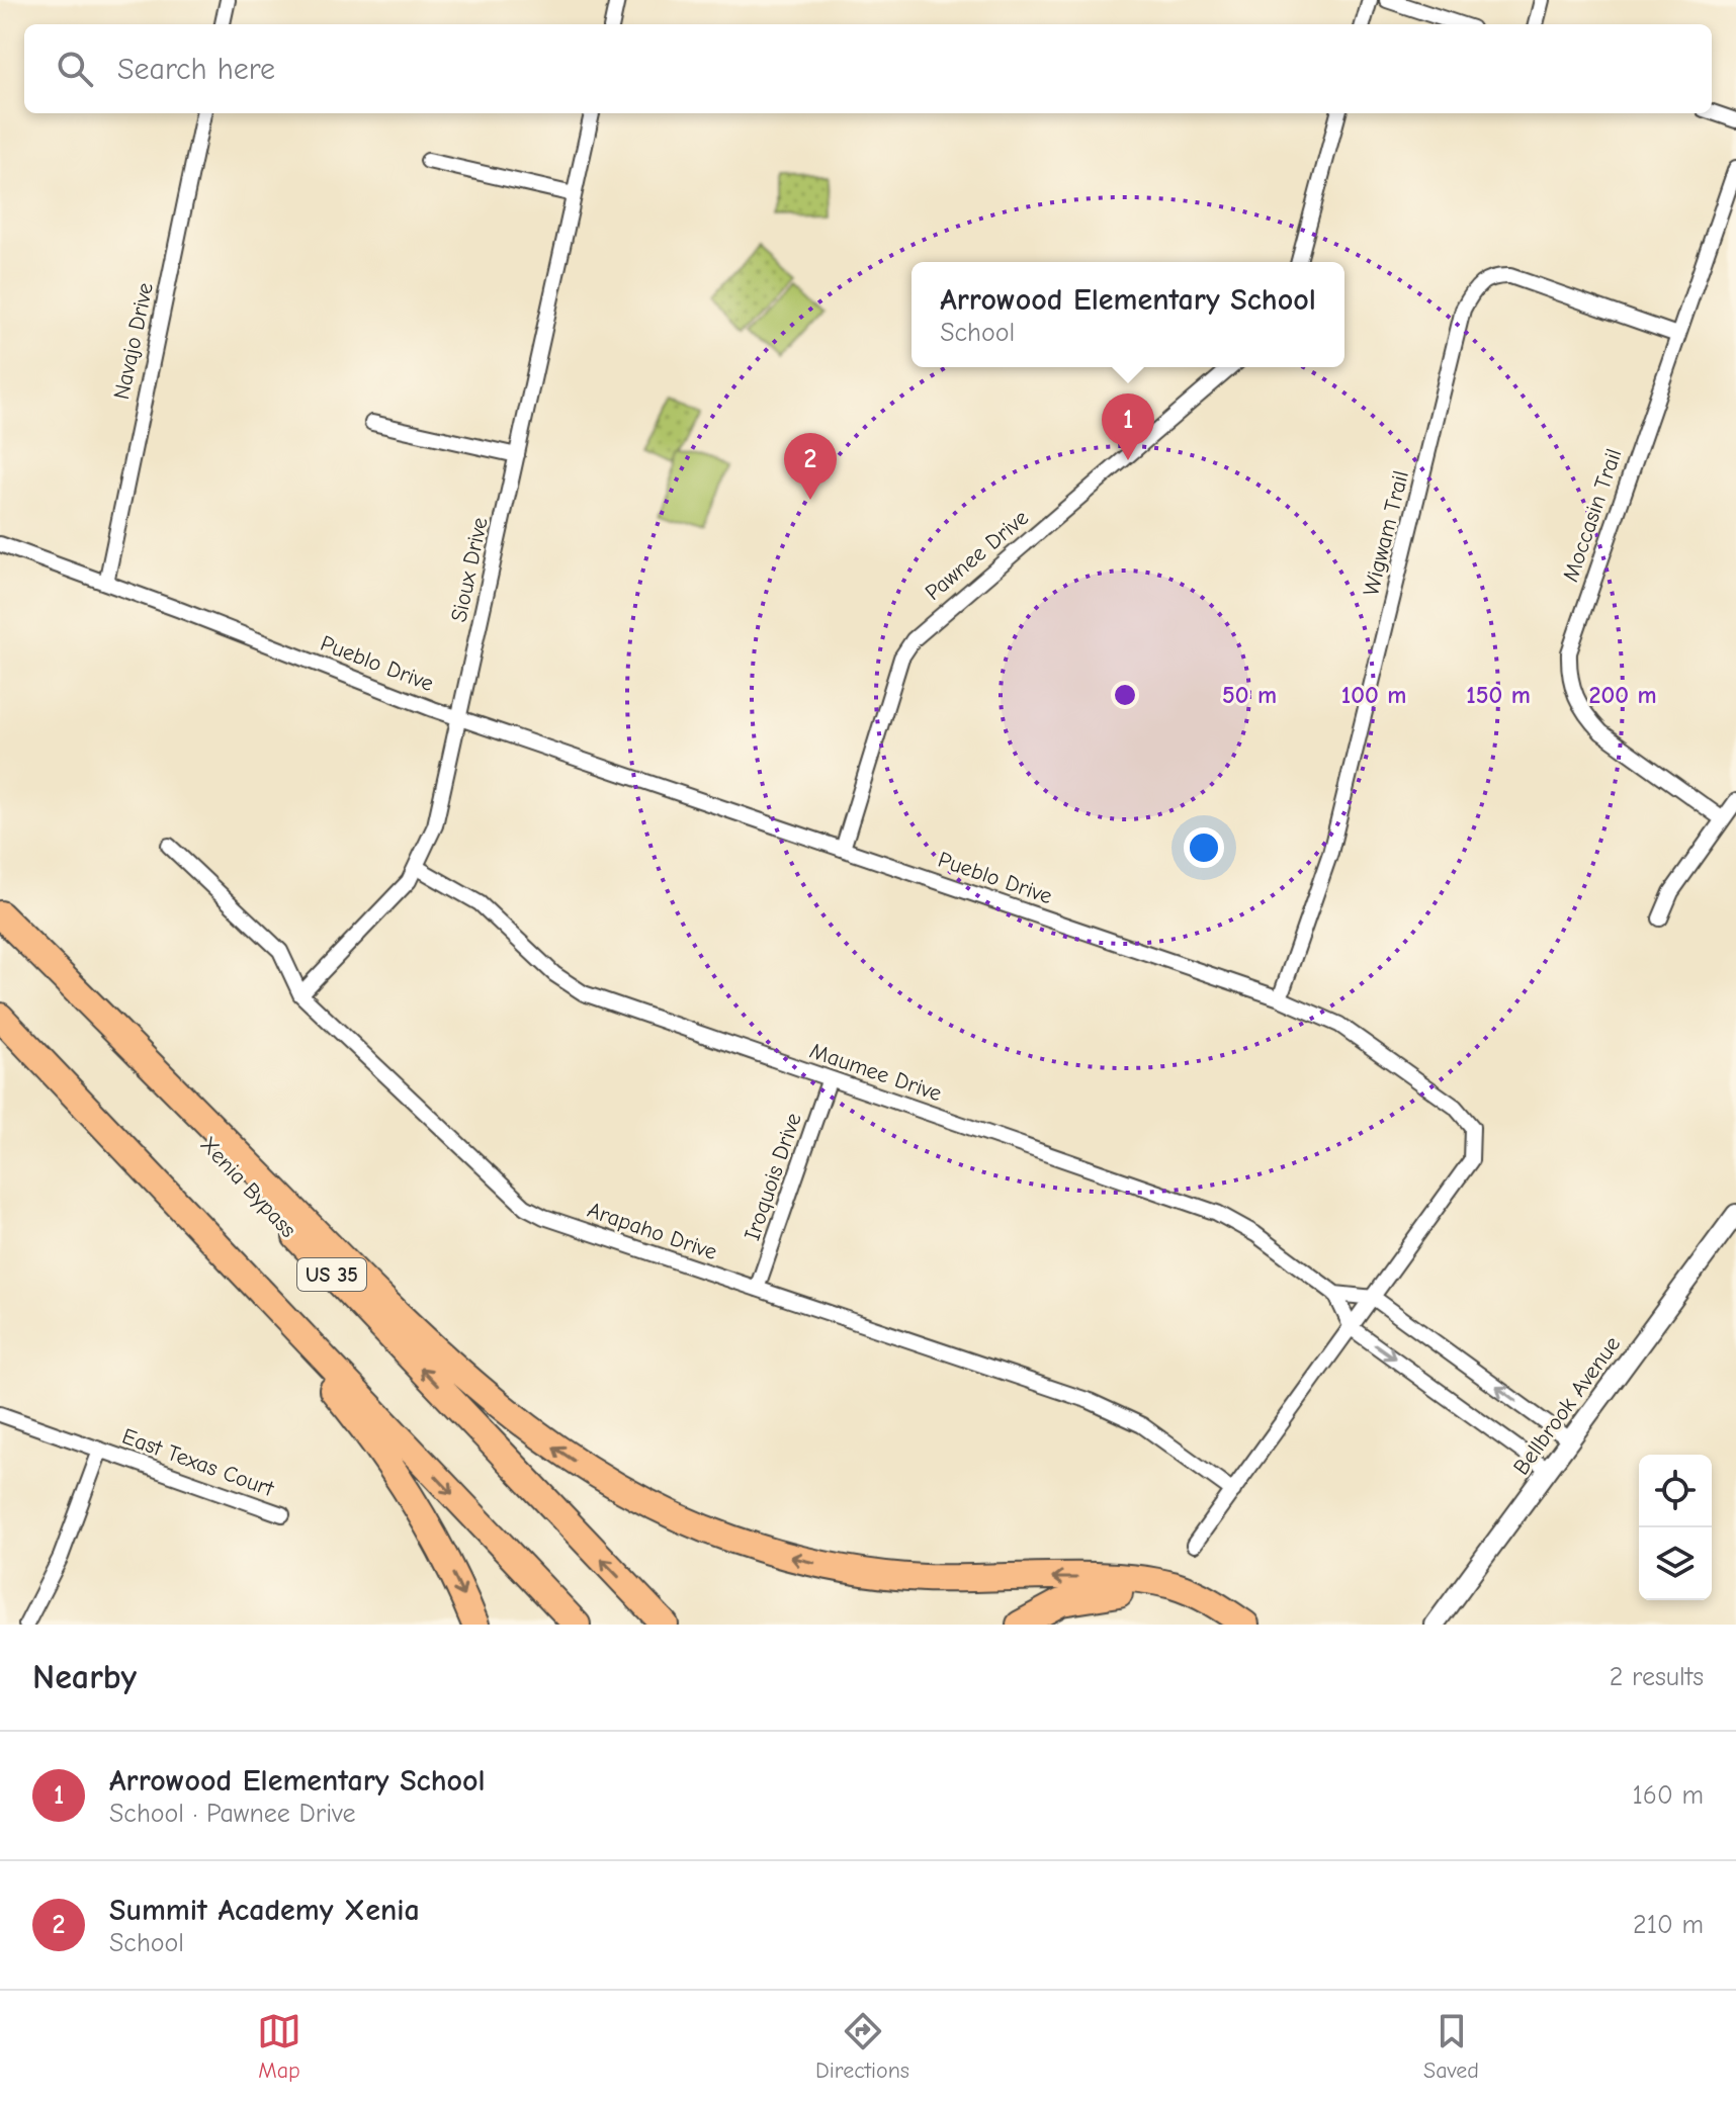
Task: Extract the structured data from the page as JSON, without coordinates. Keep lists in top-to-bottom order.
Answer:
{
  "streets": {
    "highway": ["Xenia Bypass", "US 35"],
    "street": [
      "Navajo Drive",
      "Moccasin Trail",
      "Wigwam Trail",
      "Pawnee Drive",
      "Sioux Drive",
      "Pueblo Drive",
      "Maumee Drive",
      "Iroquois Drive",
      "Arapaho Drive",
      "Bellbrook Avenue",
      "East Texas Court"
    ]
  },
  "crossings": [
    ["Navajo Drive", "Pueblo Drive"],
    ["Moccasin Trail", "Wigwam Trail"],
    ["Wigwam Trail", "Pueblo Drive"],
    ["Pawnee Drive", "Pueblo Drive"],
    ["Sioux Drive", "Pueblo Drive"],
    ["Sioux Drive", "Maumee Drive"],
    ["Sioux Drive", "Arapaho Drive"],
    ["Pueblo Drive", "Maumee Drive"],
    ["Pueblo Drive", "Arapaho Drive"],
    ["Maumee Drive", "Iroquois Drive"],
    ["Maumee Drive", "Bellbrook Avenue"],
    ["Iroquois Drive", "Arapaho Drive"]
  ],
  "page": {
    "search": "Search here",
    "popup": ["Arrowood Elementary School", "School"],
    "pins": ["1", "2"],
    "heading": ["Nearby", "2 results"],
    "list": [
      {
        "mark": "1",
        "name": "Arrowood Elementary School",
        "note": "School · Pawnee Drive",
        "value": "160 m"
      },
      {
        "mark": "2",
        "name": "Summit Academy Xenia",
        "note": "School",
        "value": "210 m"
      }
    ],
    "nav": ["Map", "Directions", "Saved"]
  },
  "rings": [
    "50 m",
    "100 m",
    "150 m",
    "200 m"
  ]
}
